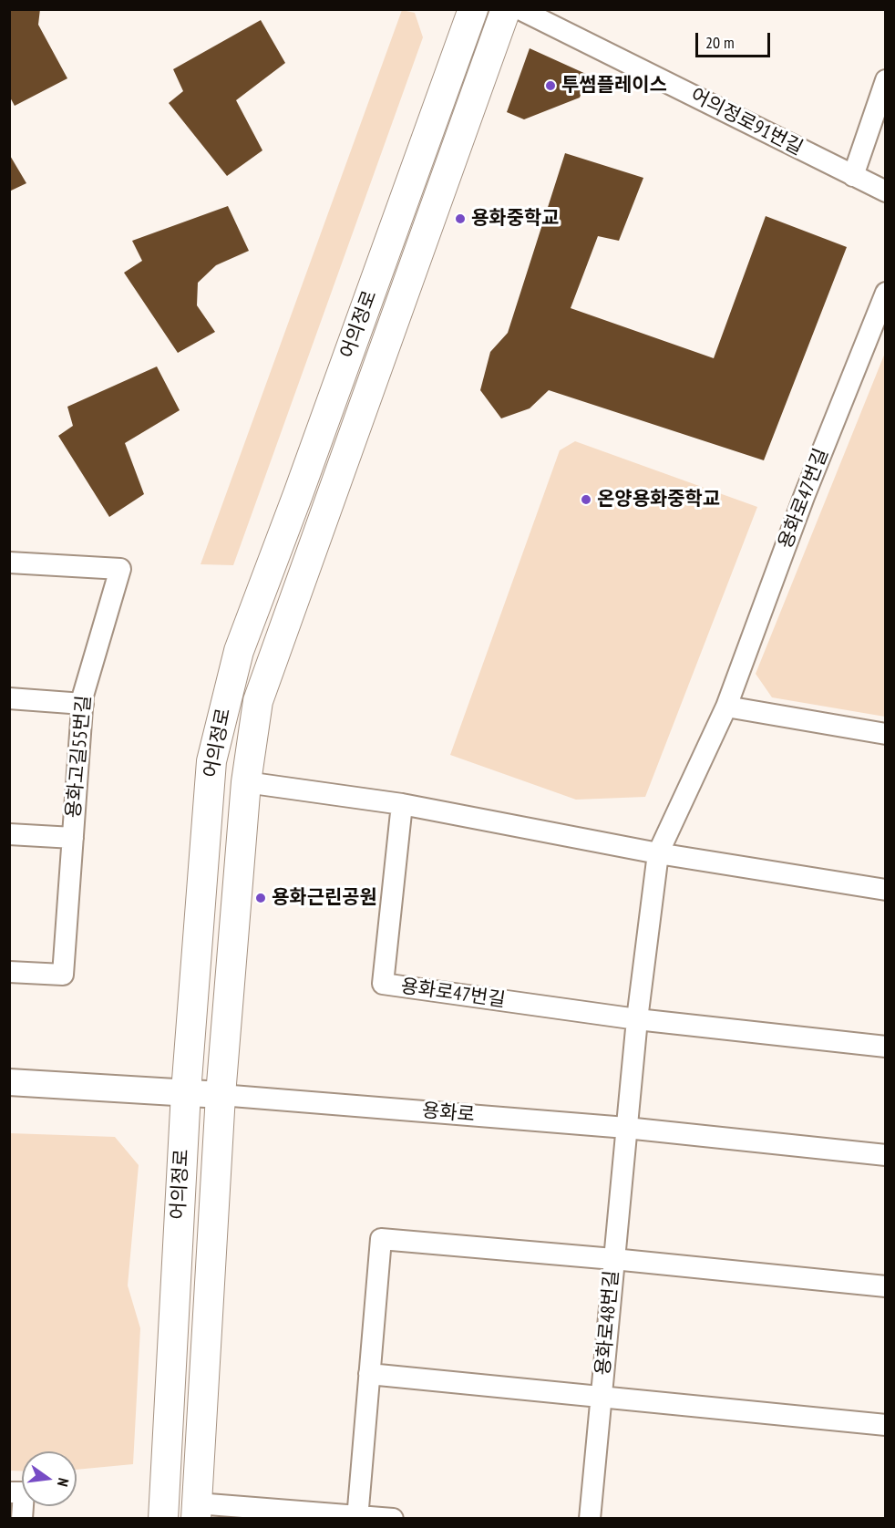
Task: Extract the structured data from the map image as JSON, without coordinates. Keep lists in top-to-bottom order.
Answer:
{
  "streets": {
    "main road": ["어의정로"],
    "street": [
      "어의정로91번길",
      "용화로47번길",
      "용화고길55번길",
      "용화로",
      "용화로48번길"
    ]
  },
  "crossings": [
    ["어의정로", "용화로"],
    ["용화로47번길", "용화로"],
    ["용화로47번길", "용화로48번길"],
    ["용화로", "용화로48번길"]
  ],
  "places": [
    "투썸플레이스",
    "용화중학교",
    "온양용화중학교",
    "용화근린공원"
  ],
  "scale_bar": "20 m",
  "north": "right"
}
